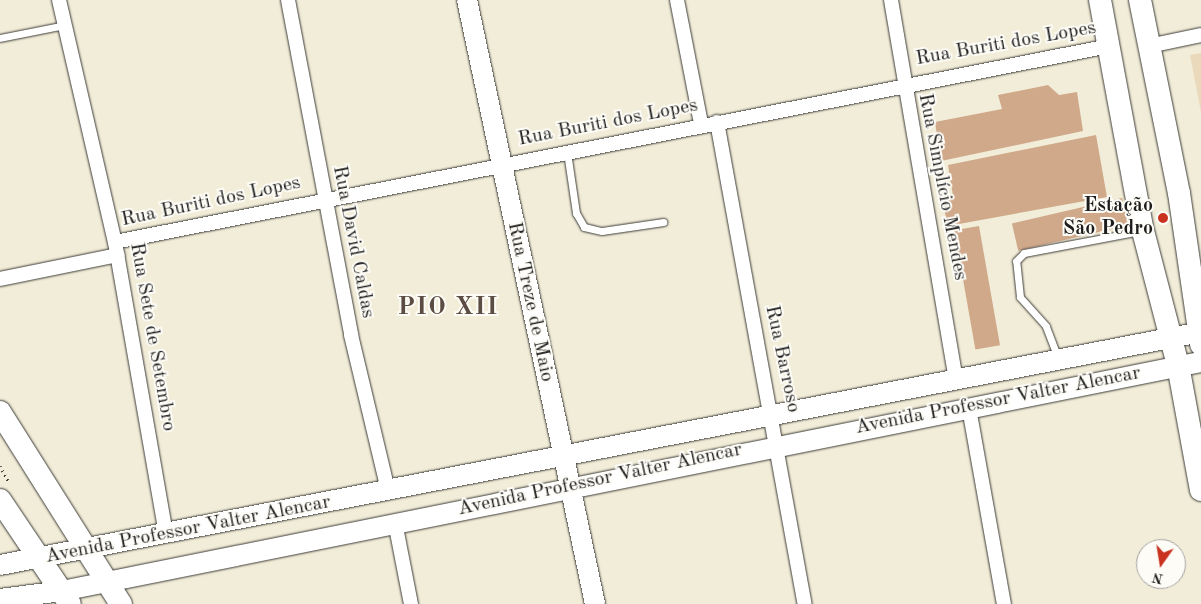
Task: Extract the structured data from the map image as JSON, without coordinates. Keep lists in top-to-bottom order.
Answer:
{
  "streets": {
    "main road": ["Rua Treze de Maio", "Avenida Professor Valter Alencar"],
    "street": [
      "Rua Buriti dos Lopes",
      "Rua Simplício Mendes",
      "Rua David Caldas",
      "Rua Sete de Setembro",
      "Rua Barroso"
    ]
  },
  "crossings": [
    ["Rua Buriti dos Lopes", "Rua Simplício Mendes"],
    ["Rua Buriti dos Lopes", "Rua David Caldas"],
    ["Rua Buriti dos Lopes", "Rua Treze de Maio"],
    ["Rua Buriti dos Lopes", "Rua Sete de Setembro"],
    ["Rua Buriti dos Lopes", "Rua Barroso"],
    ["Rua Simplício Mendes", "Avenida Professor Valter Alencar"],
    ["Rua David Caldas", "Avenida Professor Valter Alencar"],
    ["Rua Treze de Maio", "Avenida Professor Valter Alencar"],
    ["Rua Sete de Setembro", "Avenida Professor Valter Alencar"],
    ["Rua Barroso", "Avenida Professor Valter Alencar"]
  ],
  "districts": ["PIO XII"],
  "places": ["Estação São Pedro"],
  "north": "bottom"
}
